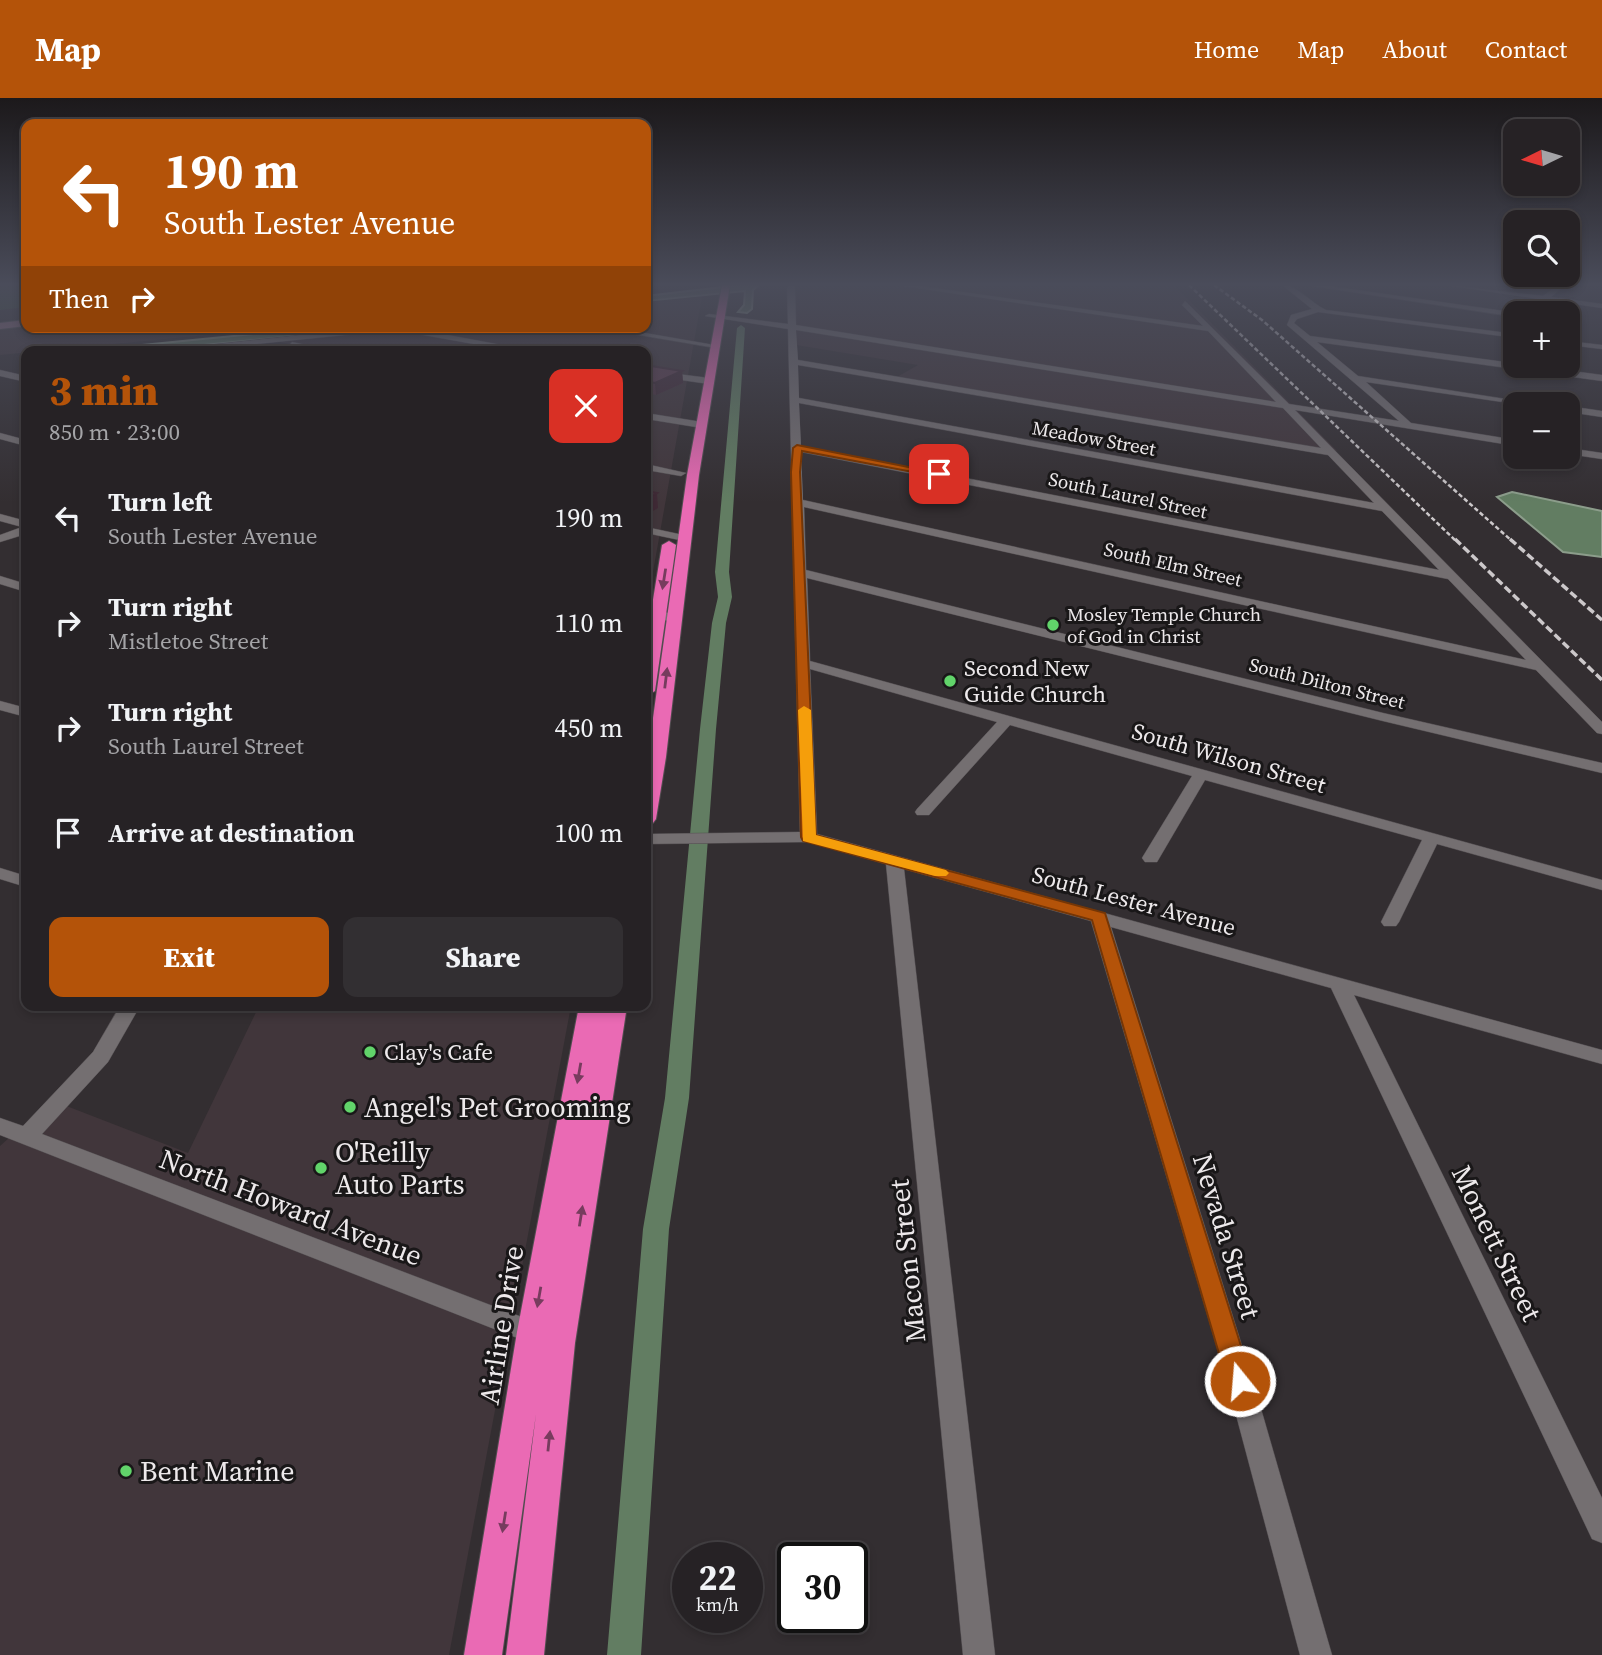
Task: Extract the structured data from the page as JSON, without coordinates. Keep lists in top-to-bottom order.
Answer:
{
  "streets": {
    "highway": ["Airline Drive"],
    "street": [
      "Meadow Street",
      "South Laurel Street",
      "South Elm Street",
      "South Dilton Street",
      "South Wilson Street",
      "South Lester Avenue",
      "North Howard Avenue",
      "Nevada Street",
      "Monett Street",
      "Macon Street"
    ]
  },
  "crossings": [
    ["South Lester Avenue", "Nevada Street"],
    ["South Lester Avenue", "Monett Street"],
    ["South Lester Avenue", "Macon Street"],
    ["North Howard Avenue", "Airline Drive"]
  ],
  "places": [
    "Mosley Temple Church of God in Christ",
    "Second New Guide Church",
    "Clay's Cafe",
    "Angel's Pet Grooming",
    "O'Reilly Auto Parts",
    "Bent Marine"
  ],
  "north": "left",
  "page": {
    "header": "Map",
    "nav": [
      "Home",
      "Map",
      "About",
      "Contact"
    ],
    "map_buttons": ["+", "−"],
    "turn": ["190 m", "South Lester Avenue"],
    "then": "Then",
    "heading": ["3 min", "850 m · 23:00"],
    "list": [
      {
        "name": "Turn left",
        "note": "South Lester Avenue",
        "value": "190 m"
      },
      {
        "name": "Turn right",
        "note": "Mistletoe Street",
        "value": "110 m"
      },
      {
        "name": "Turn right",
        "note": "South Laurel Street",
        "value": "450 m"
      },
      {
        "name": "Arrive at destination",
        "value": "100 m"
      }
    ],
    "buttons": ["Exit", "Share"],
    "speed": "22 km/h",
    "limit": "30"
  }
}
